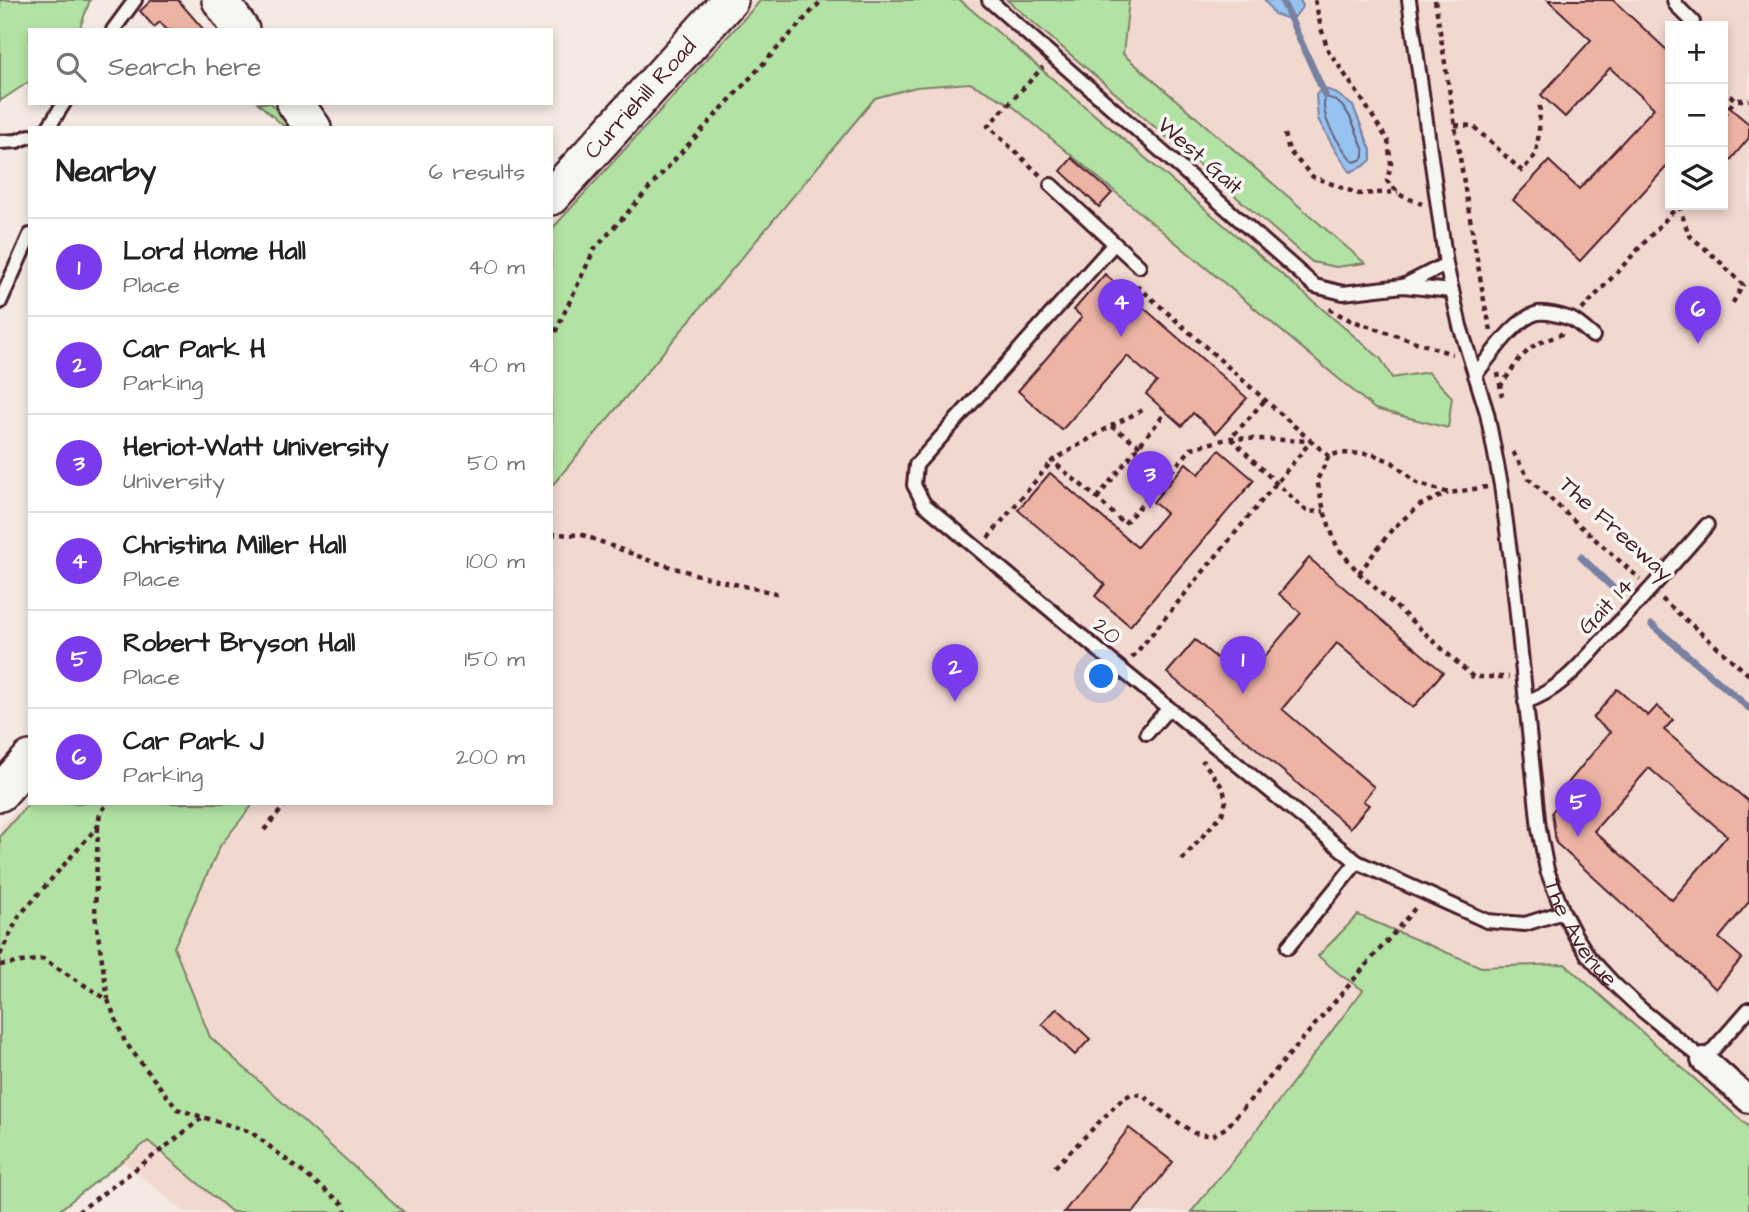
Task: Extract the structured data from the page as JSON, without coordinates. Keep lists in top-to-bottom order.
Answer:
{
  "streets": {
    "street": ["Curriehill Road", "The Avenue"],
    "lane": ["West Gait", "Gait 14", "20"],
    "path": ["The Freeway"]
  },
  "crossings": [
    ["The Freeway", "Gait 14"],
    ["Gait 14", "The Avenue"],
    ["20", "The Avenue"]
  ],
  "page": {
    "map_buttons": ["+", "−"],
    "search": "Search here",
    "heading": ["Nearby", "6 results"],
    "list": [
      {
        "mark": "1",
        "name": "Lord Home Hall",
        "note": "Place",
        "value": "40 m"
      },
      {
        "mark": "2",
        "name": "Car Park H",
        "note": "Parking",
        "value": "40 m"
      },
      {
        "mark": "3",
        "name": "Heriot-Watt University",
        "note": "University",
        "value": "50 m"
      },
      {
        "mark": "4",
        "name": "Christina Miller Hall",
        "note": "Place",
        "value": "100 m"
      },
      {
        "mark": "5",
        "name": "Robert Bryson Hall",
        "note": "Place",
        "value": "150 m"
      },
      {
        "mark": "6",
        "name": "Car Park J",
        "note": "Parking",
        "value": "200 m"
      }
    ],
    "pins": [
      "4",
      "6",
      "3",
      "1",
      "2",
      "5"
    ]
  }
}
